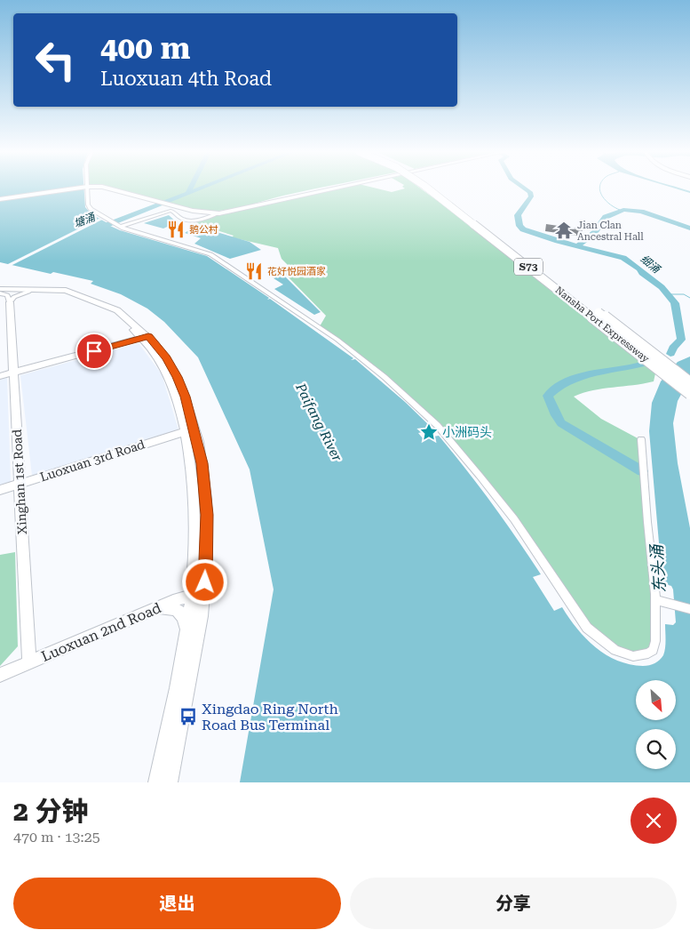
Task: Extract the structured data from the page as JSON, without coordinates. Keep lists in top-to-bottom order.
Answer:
{
  "streets": {
    "highway": ["S73", "Nansha Port Expressway"],
    "main road": ["Luoxuan 3rd Road", "Xinghan 1st Road", "Luoxuan 2nd Road"]
  },
  "crossings": [
    ["Luoxuan 3rd Road", "Xinghan 1st Road"],
    ["Xinghan 1st Road", "Luoxuan 2nd Road"]
  ],
  "water": [
    "塘涌",
    "细涌",
    "Paifang River",
    "东头涌"
  ],
  "places": {
    "restaurant": ["鹅公村", "花好悦园酒家"],
    "temple": ["Jian Clan Ancestral Hall"],
    "place": ["小洲码头"],
    "bus stop": ["Xingdao Ring North Road Bus Terminal"]
  },
  "north": "bottom right",
  "page": {
    "turn": ["400 m", "Luoxuan 4th Road"],
    "heading": ["2 分钟", "470 m · 13:25"],
    "buttons": ["退出", "分享"]
  }
}
